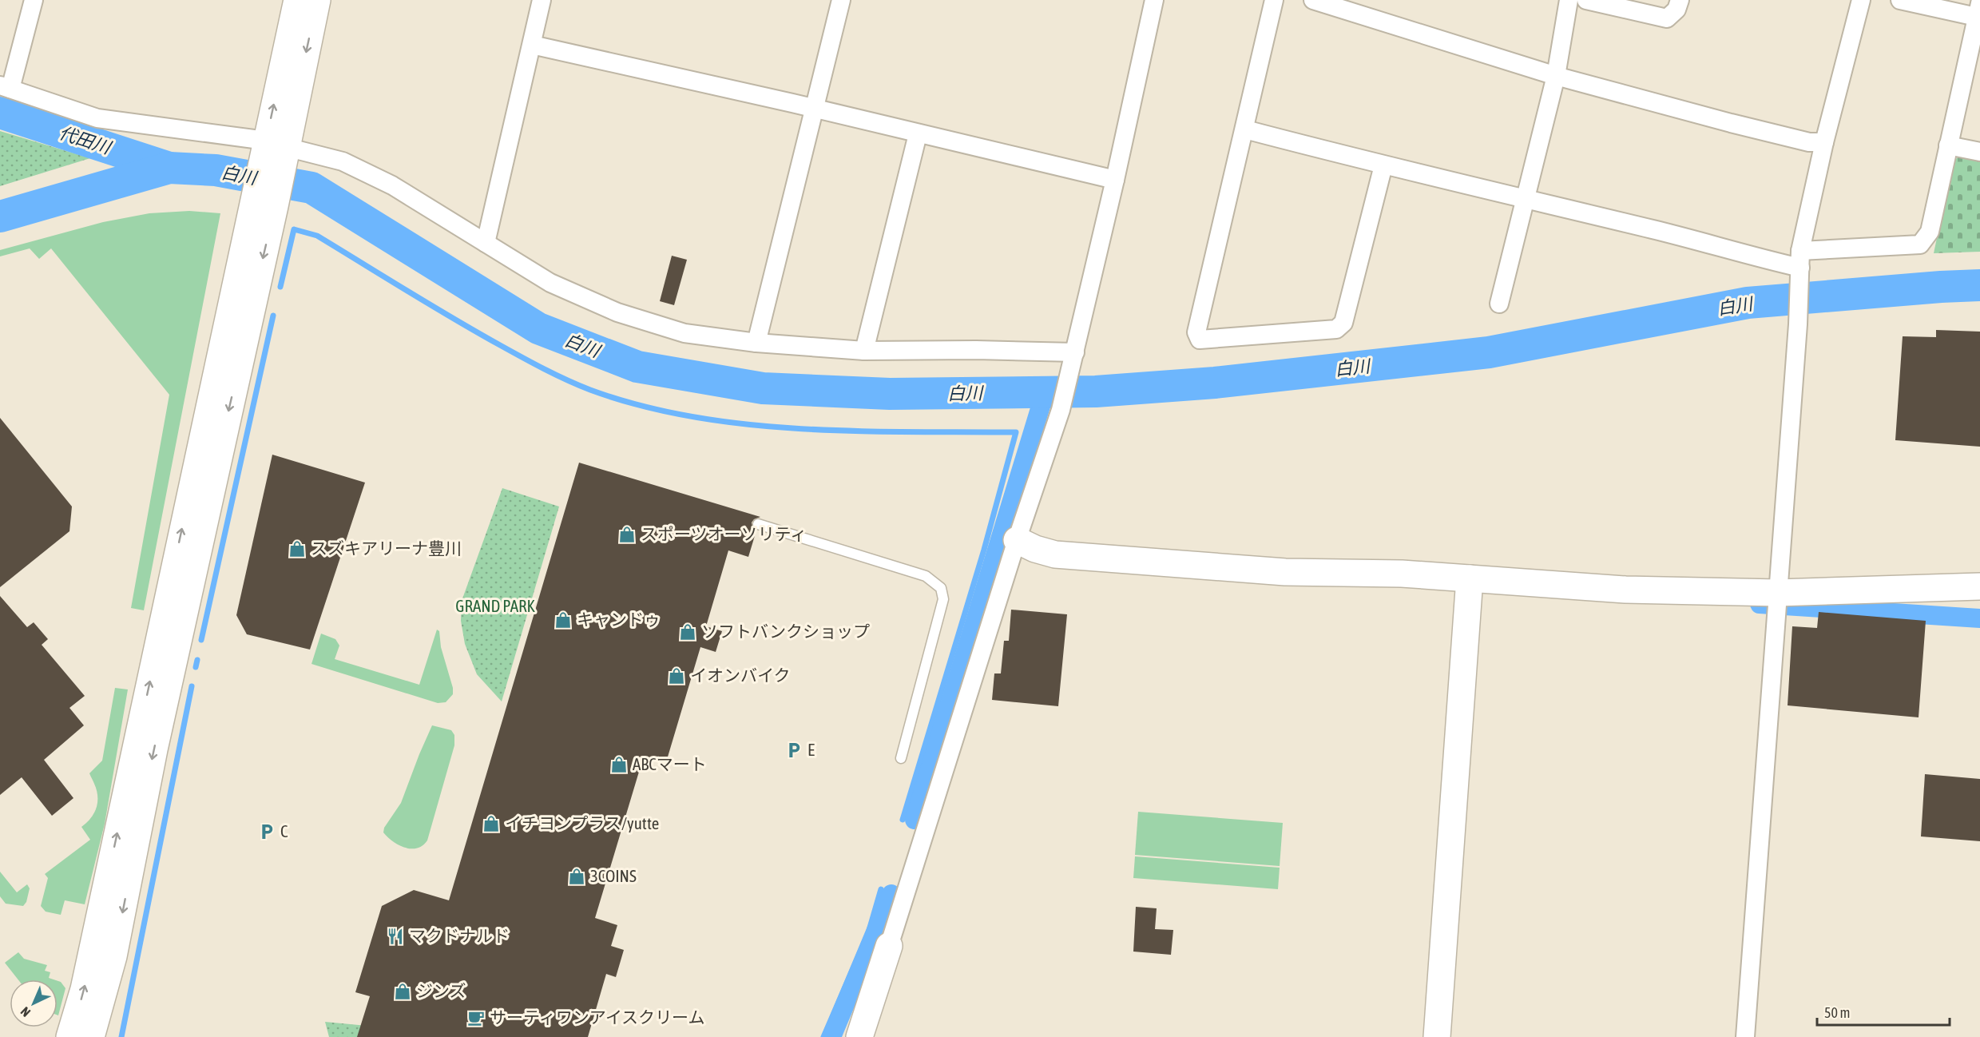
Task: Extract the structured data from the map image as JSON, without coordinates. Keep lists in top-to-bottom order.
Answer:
{
  "water": ["代田川", "白川"],
  "parks": ["GRAND PARK"],
  "places": {
    "shop": [
      "スポーツオーソリティ",
      "スズキアリーナ豊川",
      "キャンドゥ",
      "ソフトバンクショップ",
      "イオンバイク",
      "ABCマート",
      "イチヨンプラス/yutte",
      "3COINS",
      "ジンズ"
    ],
    "parking": ["E", "C"],
    "restaurant": ["マクドナルド"],
    "cafe": ["サーティワンアイスクリーム"]
  },
  "scale_bar": "50 m",
  "north": "bottom left"
}
